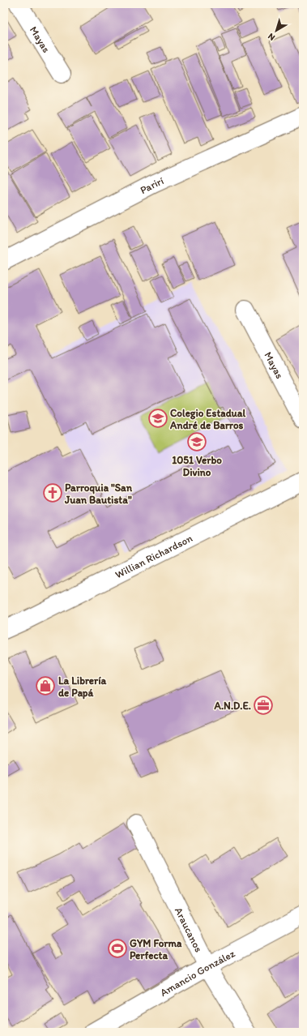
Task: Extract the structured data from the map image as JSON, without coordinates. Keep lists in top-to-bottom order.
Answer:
{
  "streets": {
    "street": [
      "Mayas",
      "Parirí",
      "Willian Richardson",
      "Araucanos",
      "Amancio González"
    ]
  },
  "crossings": [
    ["Araucanos", "Amancio González"]
  ],
  "places": {
    "school or university": ["Colegio Estadual André de Barros", "1051 Verbo Divino"],
    "church": ["Parroquia \"San Juan Bautista\""],
    "shop": ["La Librería de Papá"],
    "office": ["A.N.D.E."],
    "sports": ["GYM Forma Perfecta"]
  },
  "north": "bottom left"
}
